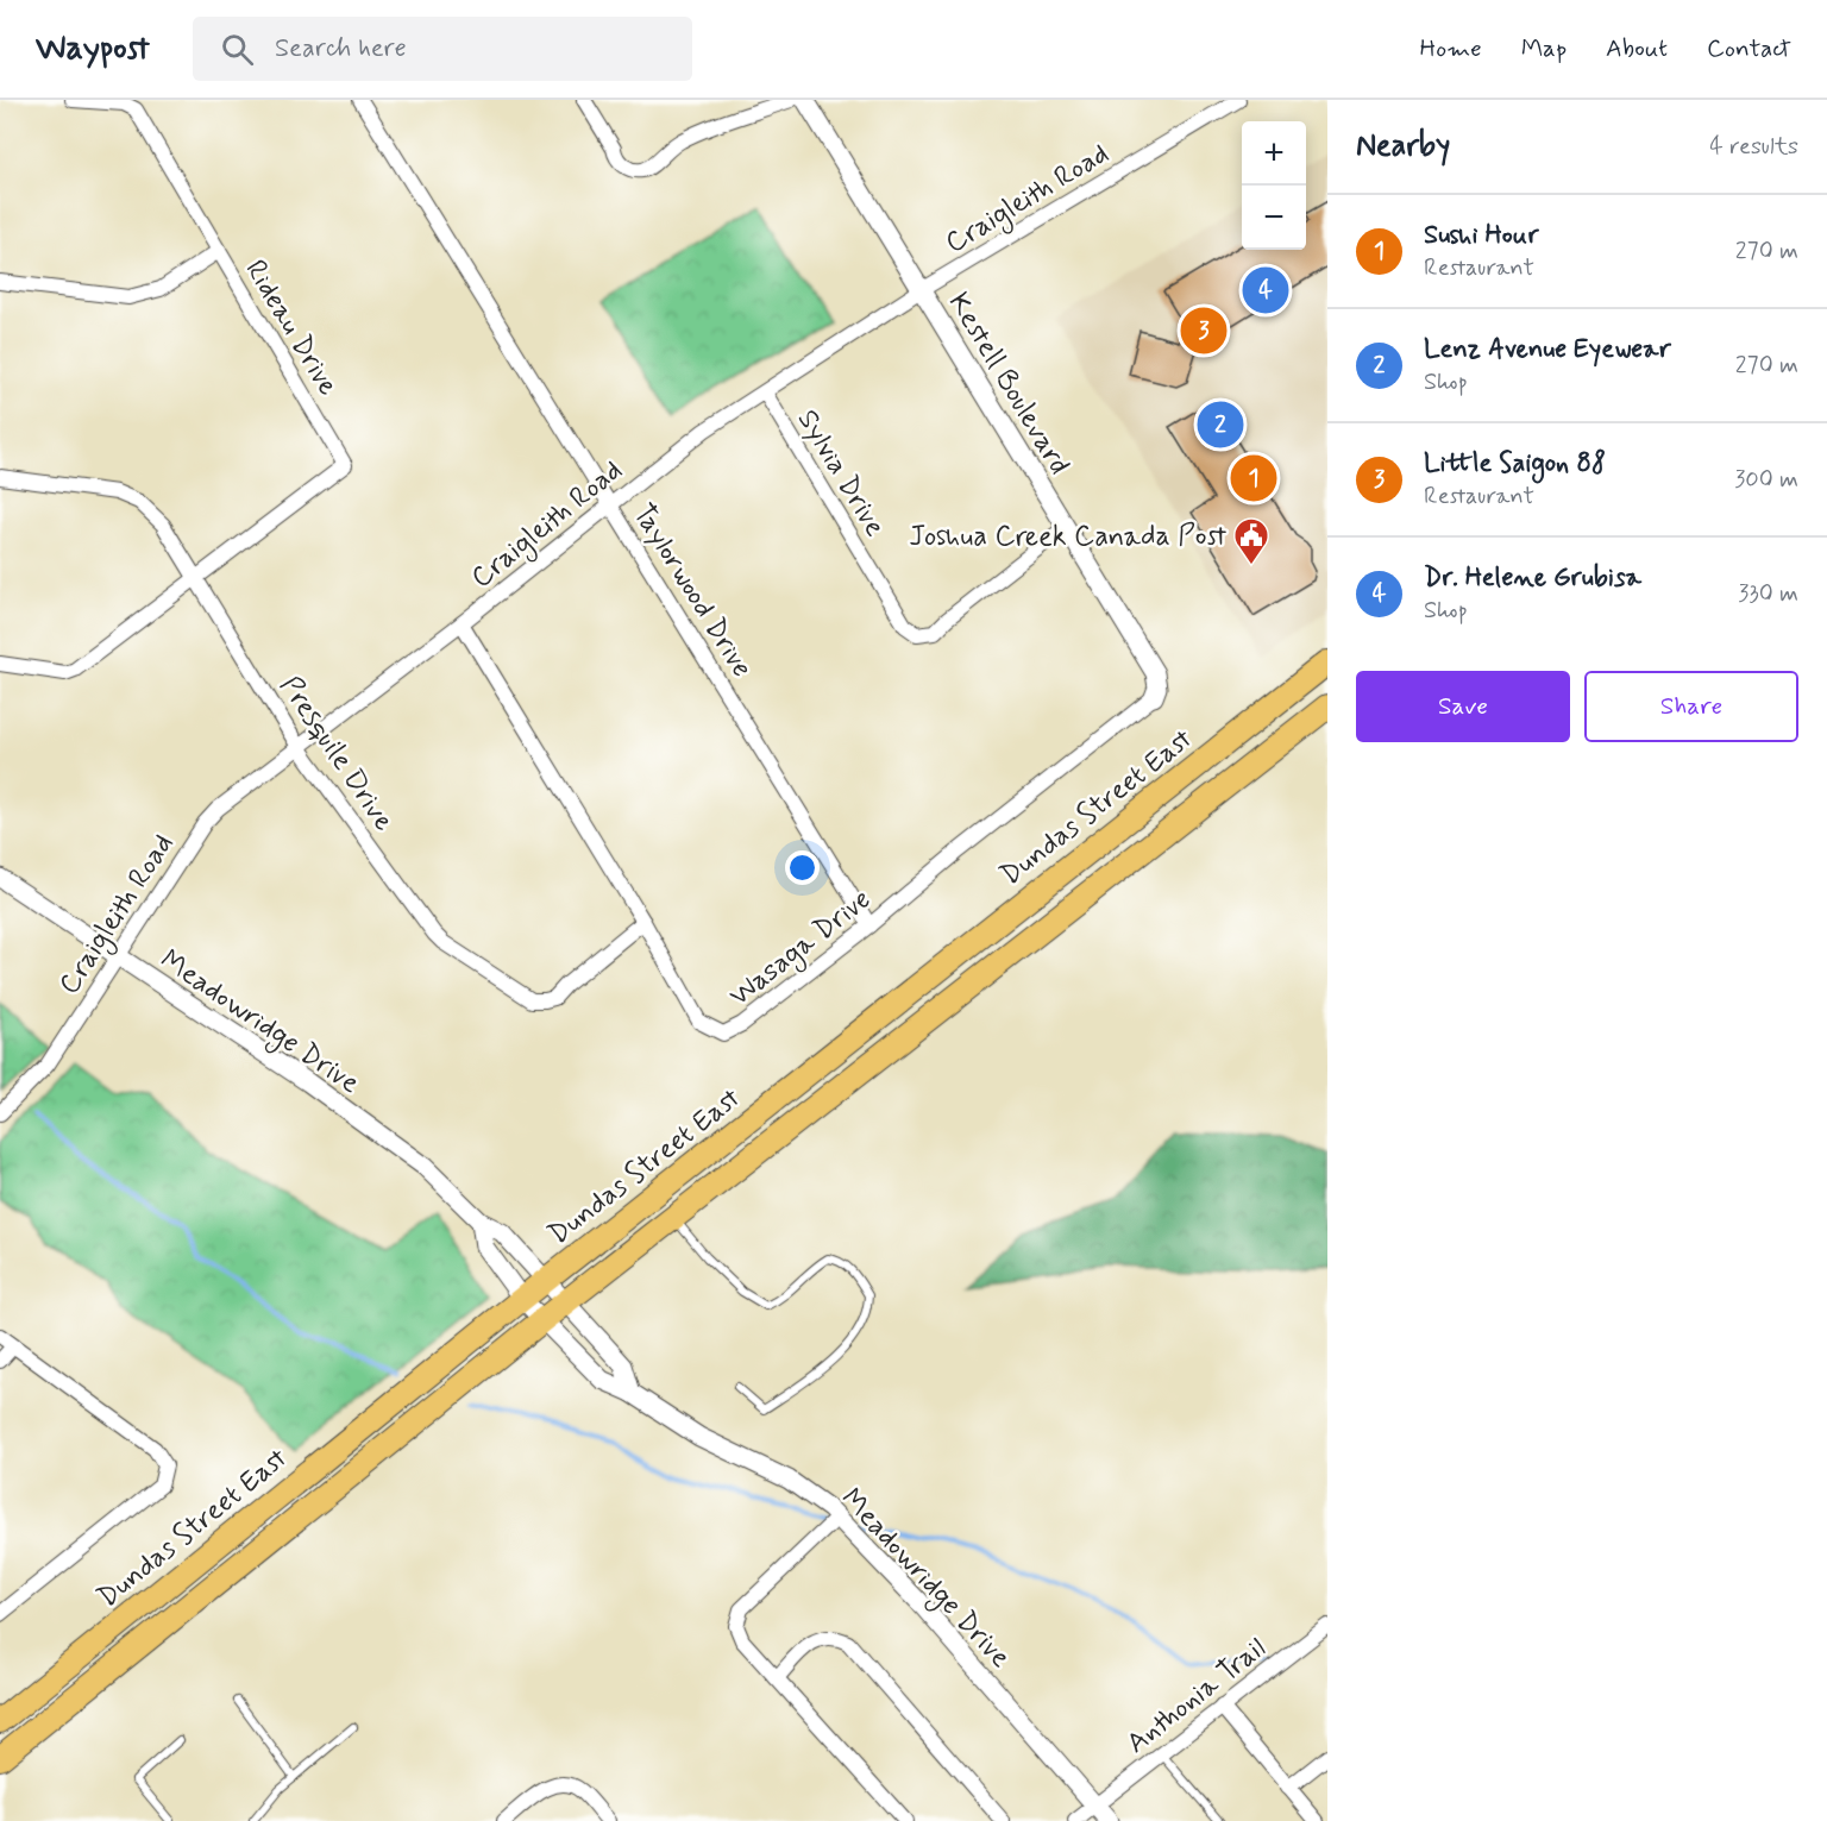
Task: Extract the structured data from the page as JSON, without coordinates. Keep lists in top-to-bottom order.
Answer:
{
  "streets": {
    "main road": ["Dundas Street East"],
    "street": [
      "Craigleith Road",
      "Rideau Drive",
      "Kestell Boulevard",
      "Sylvia Drive",
      "Taylorwood Drive",
      "Presquile Drive",
      "Wasaga Drive",
      "Meadowridge Drive",
      "Anthonia Trail"
    ]
  },
  "crossings": [
    ["Craigleith Road", "Kestell Boulevard"],
    ["Craigleith Road", "Sylvia Drive"],
    ["Craigleith Road", "Taylorwood Drive"],
    ["Craigleith Road", "Presquile Drive"],
    ["Craigleith Road", "Wasaga Drive"],
    ["Craigleith Road", "Meadowridge Drive"],
    ["Rideau Drive", "Presquile Drive"],
    ["Kestell Boulevard", "Sylvia Drive"],
    ["Kestell Boulevard", "Wasaga Drive"],
    ["Taylorwood Drive", "Wasaga Drive"],
    ["Presquile Drive", "Wasaga Drive"],
    ["Dundas Street East", "Meadowridge Drive"],
    ["Meadowridge Drive", "Anthonia Trail"]
  ],
  "places": {
    "public building": ["Joshua Creek Canada Post"]
  },
  "page": {
    "header": "Waypost",
    "search": "Search here",
    "nav": [
      "Home",
      "Map",
      "About",
      "Contact"
    ],
    "heading": ["Nearby", "4 results"],
    "map_buttons": ["+", "−"],
    "list": [
      {
        "mark": "1",
        "name": "Sushi Hour",
        "note": "Restaurant",
        "value": "270 m"
      },
      {
        "mark": "2",
        "name": "Lenz Avenue Eyewear",
        "note": "Shop",
        "value": "270 m"
      },
      {
        "mark": "3",
        "name": "Little Saigon 88",
        "note": "Restaurant",
        "value": "300 m"
      },
      {
        "mark": "4",
        "name": "Dr. Helene Grubisa",
        "note": "Shop",
        "value": "330 m"
      }
    ],
    "pins": [
      "4",
      "3",
      "2",
      "1"
    ],
    "buttons": ["Save", "Share"]
  }
}
